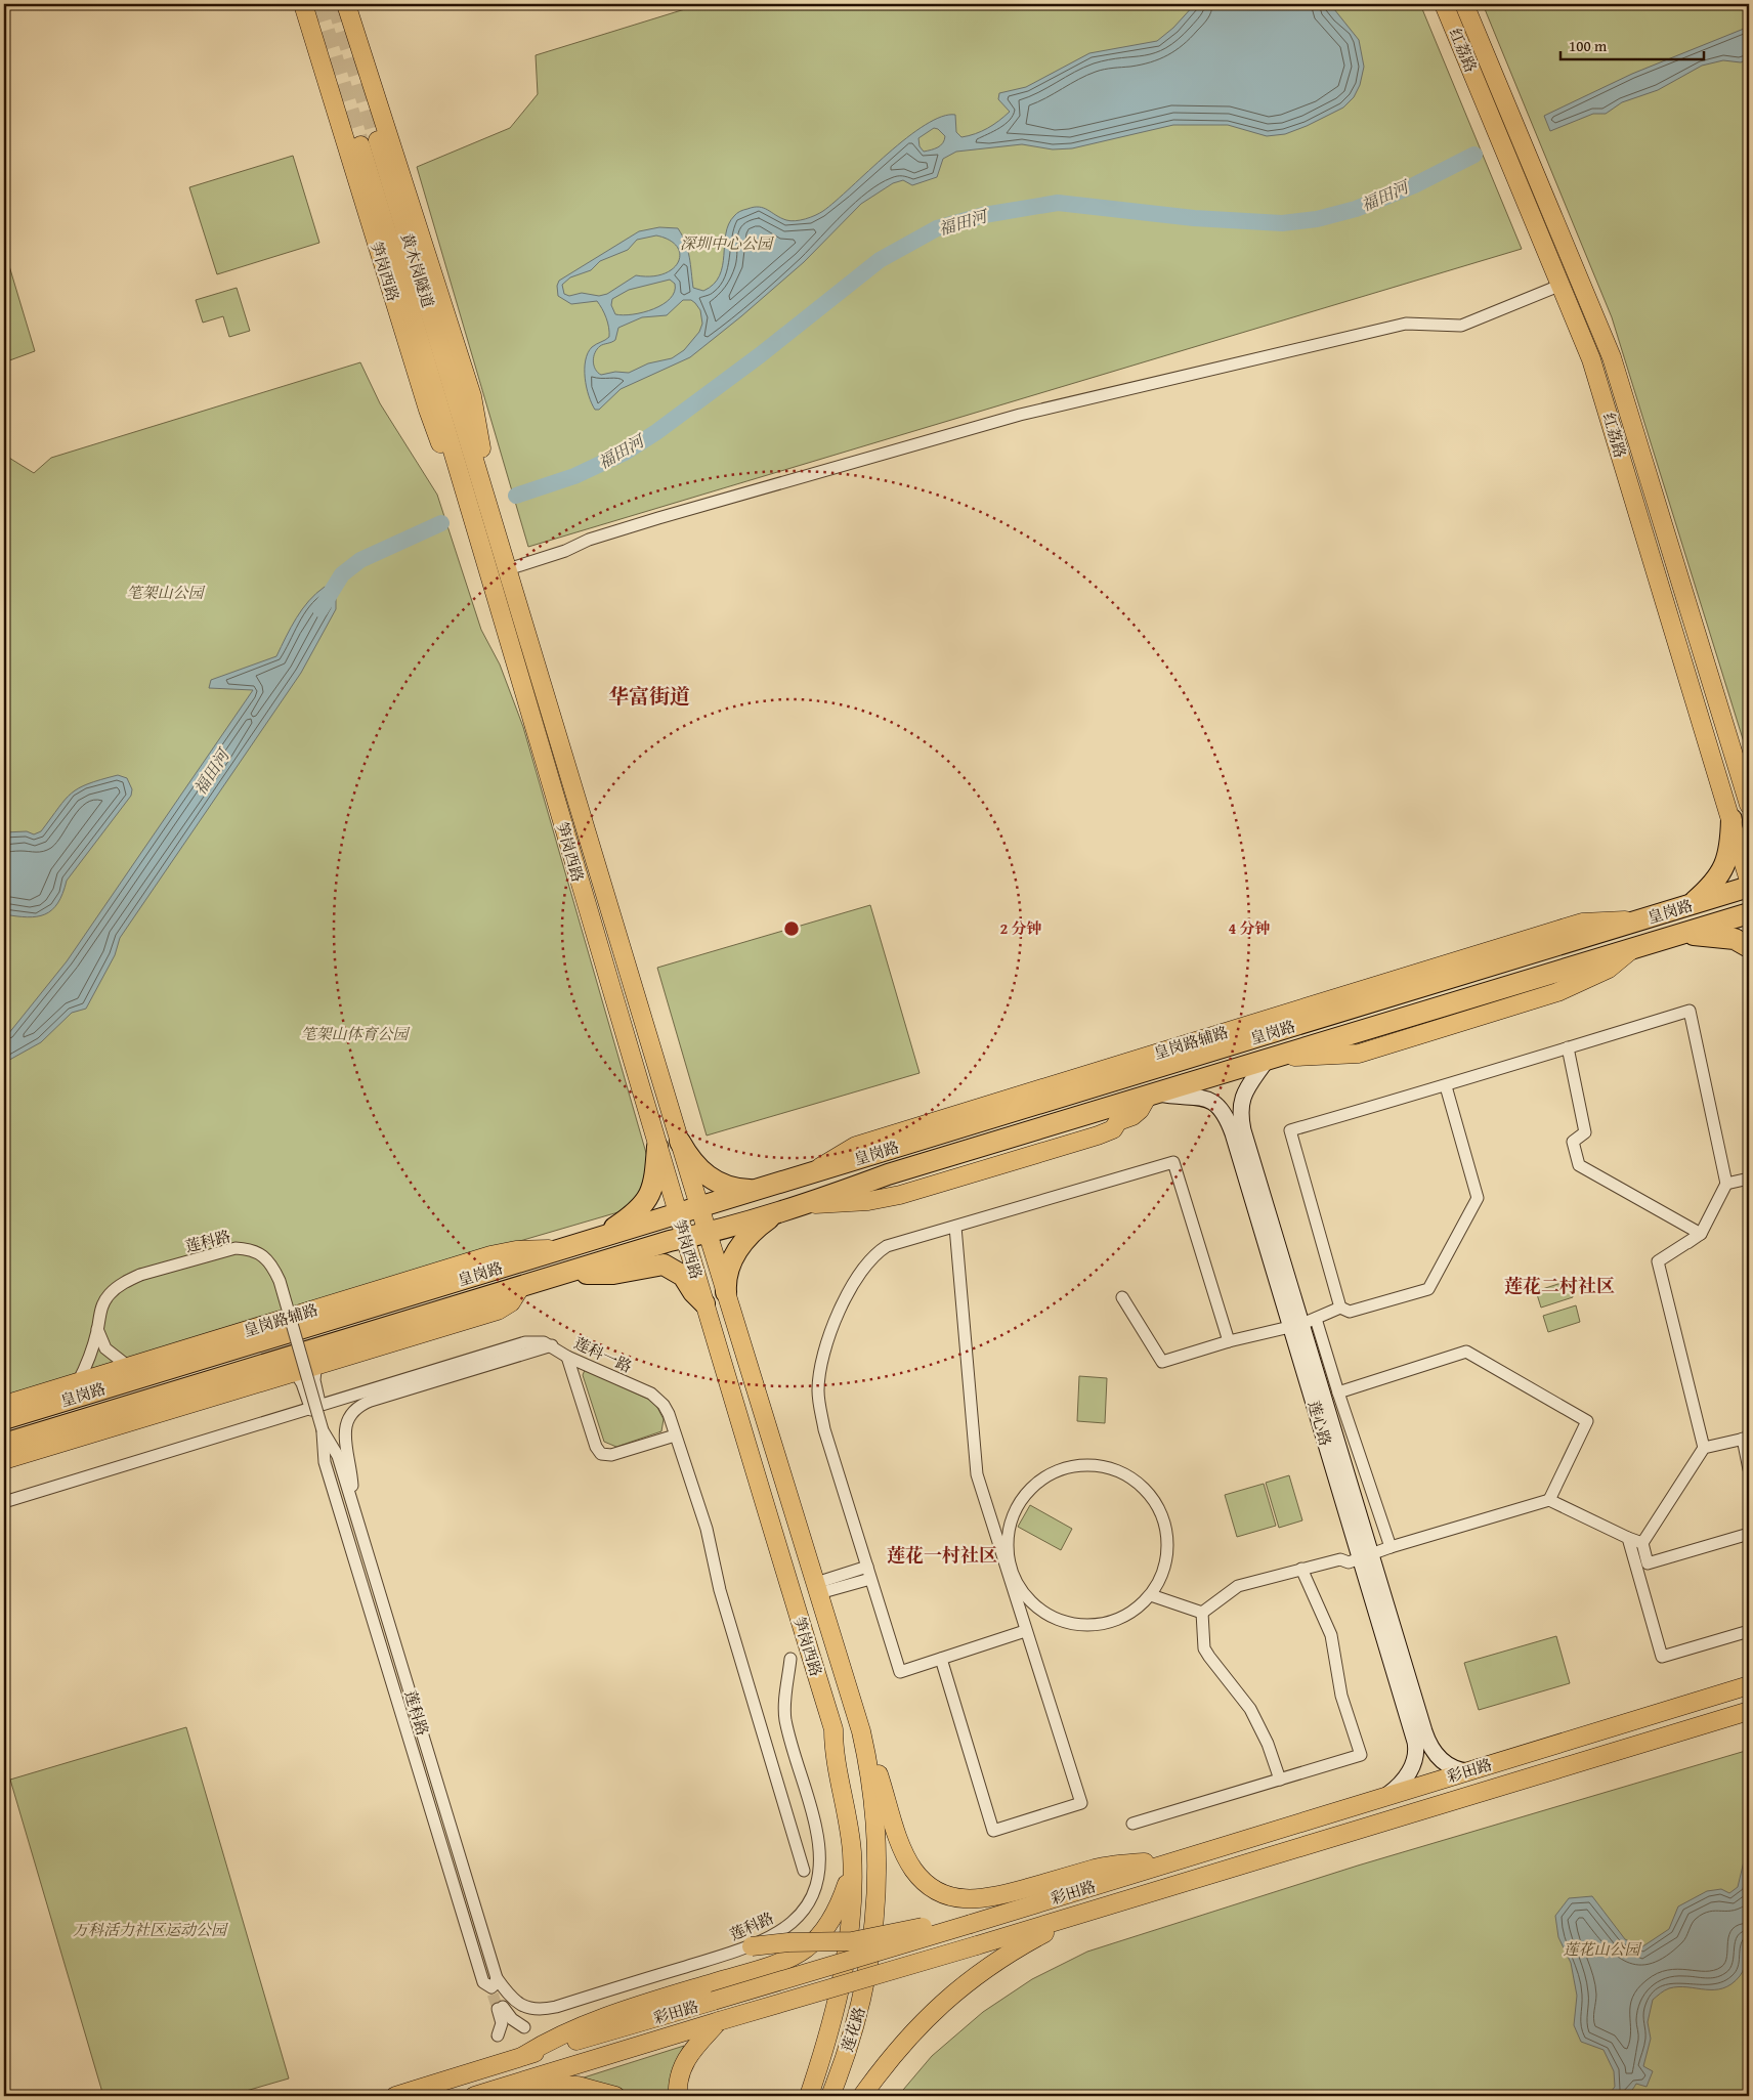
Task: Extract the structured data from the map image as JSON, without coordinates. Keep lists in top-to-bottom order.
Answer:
{
  "streets": {
    "highway": ["皇岗路"],
    "main road": [
      "红荔路",
      "黄木岗隧道",
      "笋岗西路",
      "皇岗路辅路",
      "莲心路",
      "彩田路",
      "莲花路"
    ],
    "street": ["莲科路", "莲科一路"]
  },
  "crossings": [
    ["黄木岗隧道", "笋岗西路"],
    ["笋岗西路", "皇岗路"],
    ["笋岗西路", "莲花路"],
    ["皇岗路", "皇岗路辅路"],
    ["皇岗路", "莲心路"],
    ["皇岗路辅路", "莲科路"],
    ["莲科路", "莲科一路"],
    ["莲心路", "彩田路"]
  ],
  "districts": ["华富街道", "莲花二村社区", "莲花一村社区"],
  "water": ["福田河"],
  "parks": [
    "深圳中心公园",
    "笔架山公园",
    "笔架山体育公园",
    "万科活力社区运动公园",
    "莲花山公园"
  ],
  "scale_bar": "100 m",
  "rings": ["2 分钟", "4 分钟"]
}
